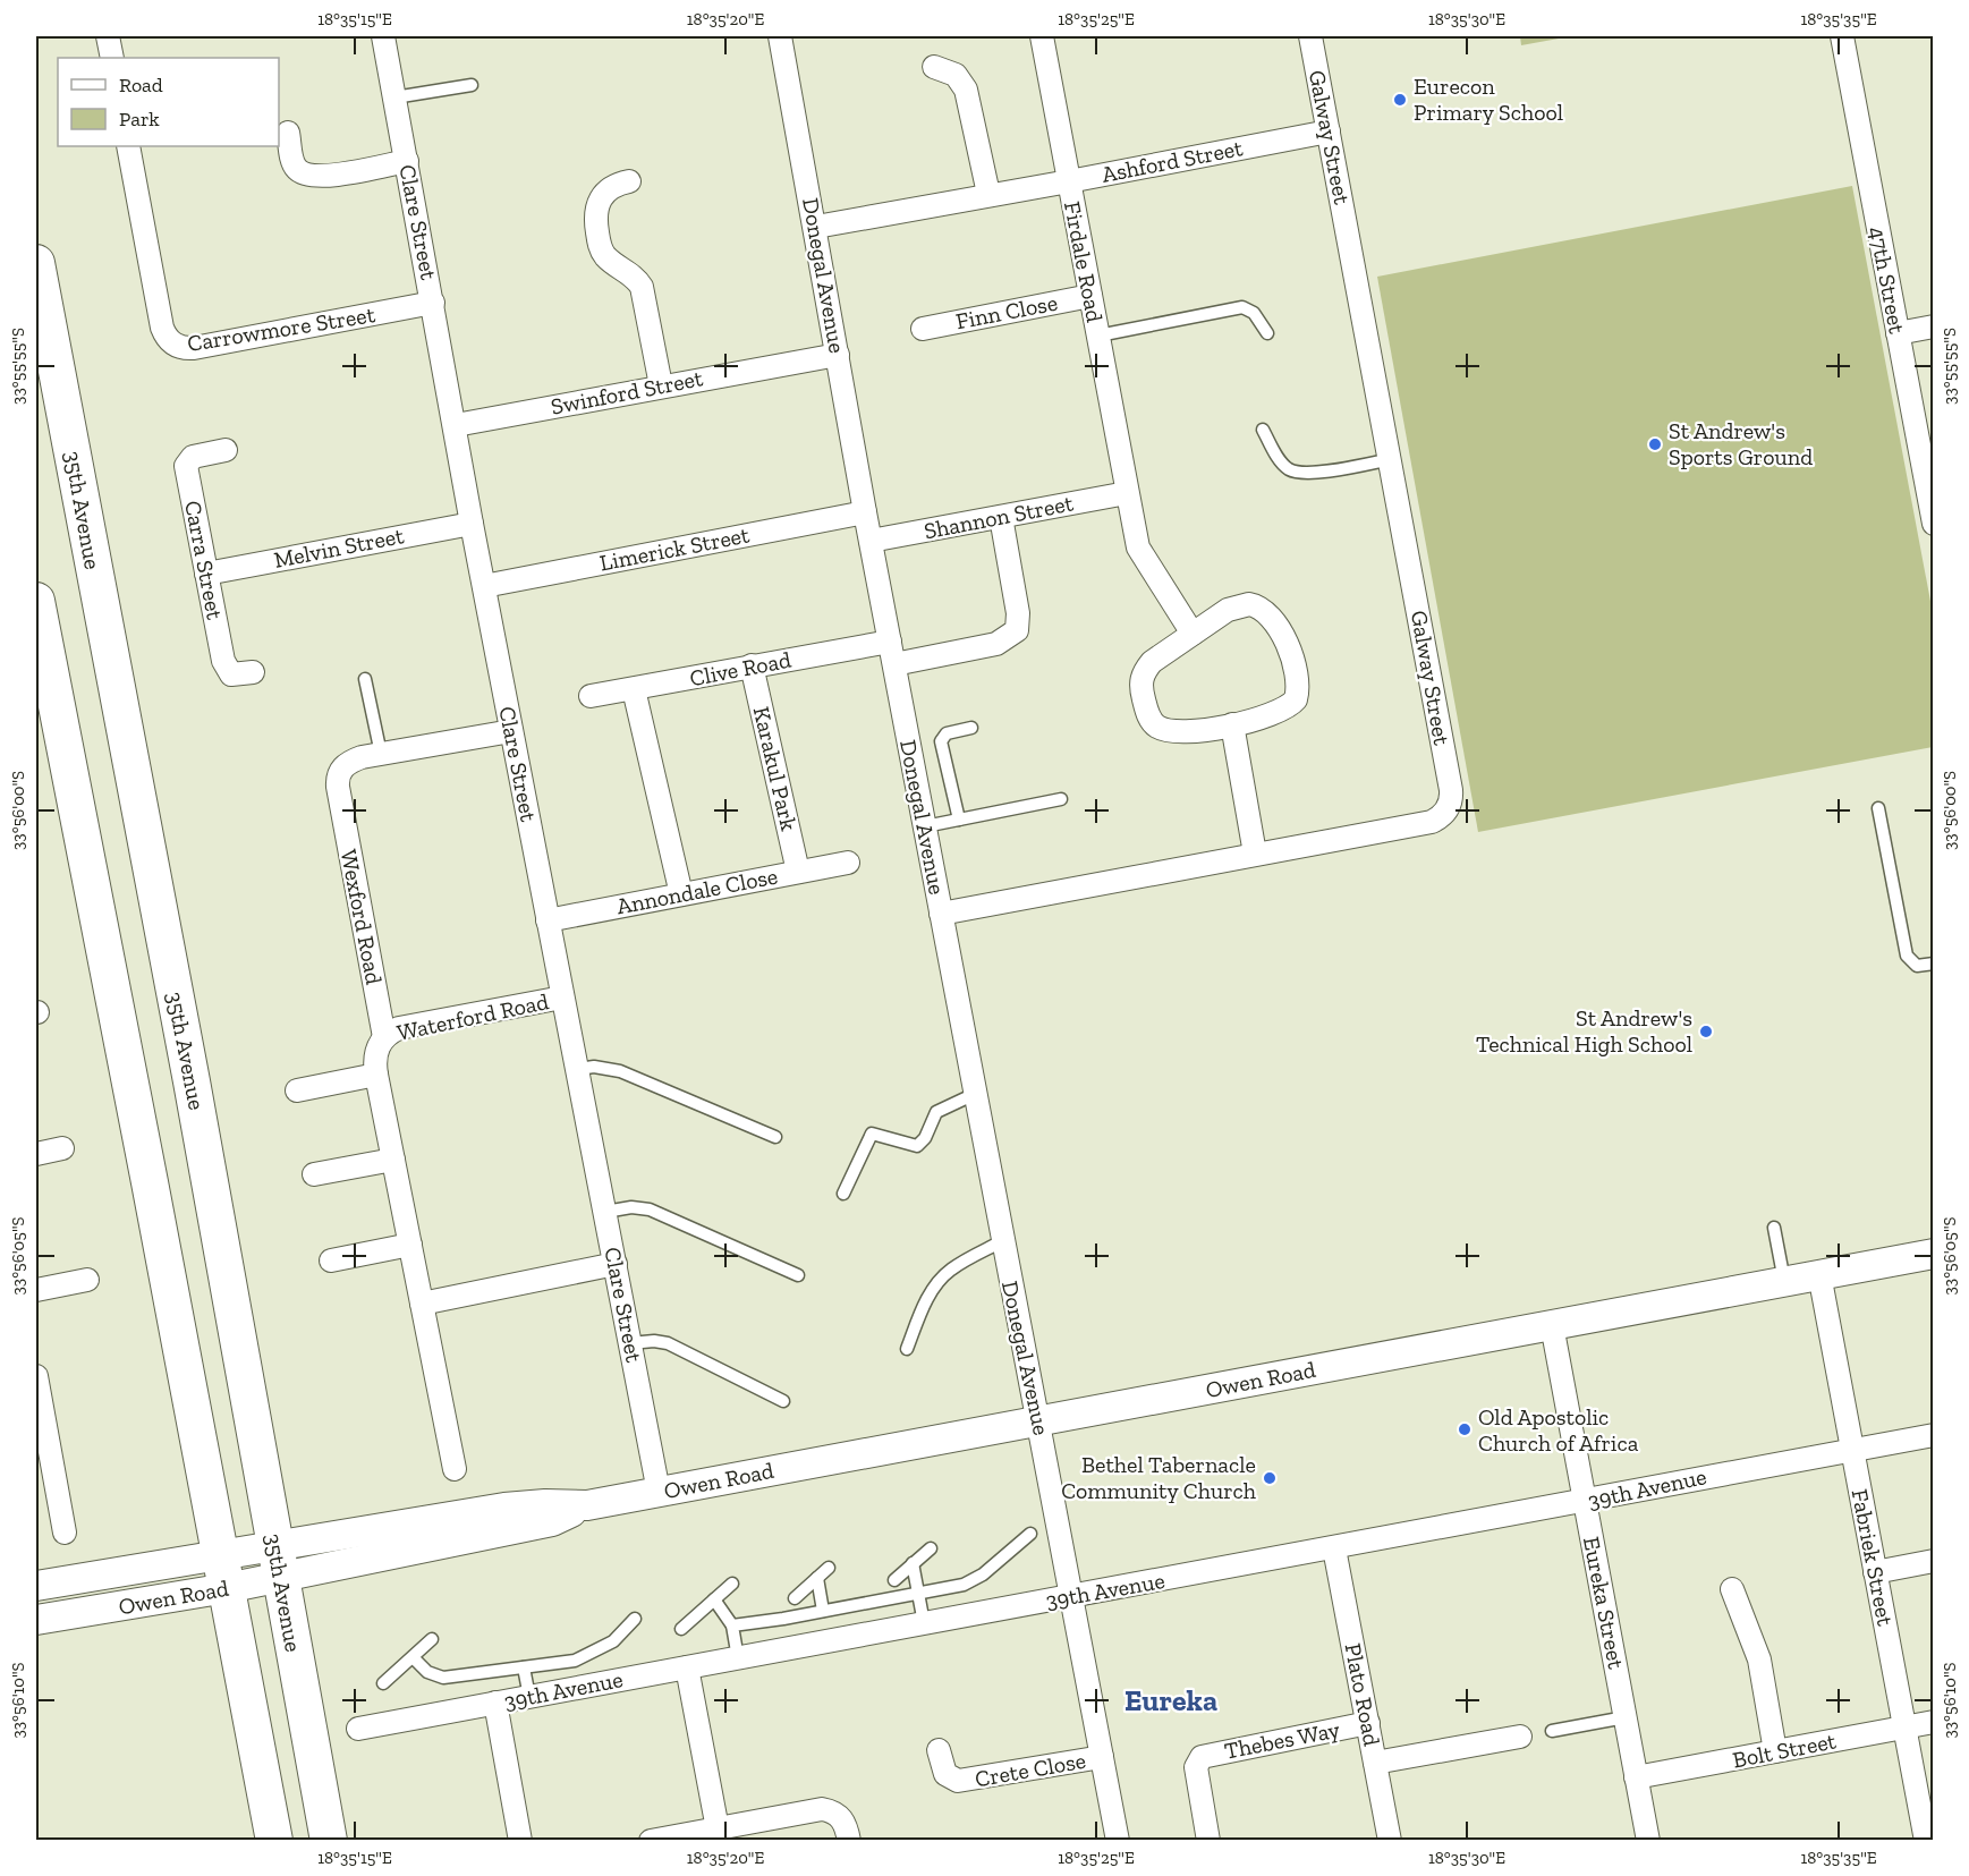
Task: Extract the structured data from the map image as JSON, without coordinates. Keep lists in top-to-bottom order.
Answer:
{
  "streets": {
    "main road": ["35th Avenue"],
    "street": [
      "Galway Street",
      "Ashford Street",
      "Clare Street",
      "Firdale Road",
      "Donegal Avenue",
      "47th Street",
      "Finn Close",
      "Carrowmore Street",
      "Swinford Street",
      "Shannon Street",
      "Melvin Street",
      "Limerick Street",
      "Carra Street",
      "Clive Road",
      "Karakul Park",
      "Annondale Close",
      "Wexford Road",
      "Waterford Road",
      "Owen Road",
      "39th Avenue",
      "Fabriek Street",
      "Eureka Street",
      "Plato Road",
      "Thebes Way",
      "Bolt Street",
      "Crete Close"
    ]
  },
  "crossings": [
    ["Galway Street", "Ashford Street"],
    ["Galway Street", "Donegal Avenue"],
    ["Ashford Street", "Firdale Road"],
    ["Ashford Street", "Donegal Avenue"],
    ["Clare Street", "Carrowmore Street"],
    ["Clare Street", "Swinford Street"],
    ["Clare Street", "Melvin Street"],
    ["Clare Street", "Limerick Street"],
    ["Clare Street", "Annondale Close"],
    ["Clare Street", "Wexford Road"],
    ["Clare Street", "Waterford Road"],
    ["Clare Street", "Owen Road"],
    ["Firdale Road", "Finn Close"],
    ["Firdale Road", "Shannon Street"],
    ["Donegal Avenue", "Swinford Street"],
    ["Donegal Avenue", "Shannon Street"],
    ["Donegal Avenue", "Limerick Street"],
    ["Donegal Avenue", "Clive Road"],
    ["Donegal Avenue", "Owen Road"],
    ["Donegal Avenue", "39th Avenue"],
    ["Donegal Avenue", "Crete Close"],
    ["35th Avenue", "Owen Road"],
    ["Melvin Street", "Carra Street"],
    ["Clive Road", "Karakul Park"],
    ["Karakul Park", "Annondale Close"],
    ["Wexford Road", "Waterford Road"],
    ["Owen Road", "Fabriek Street"],
    ["Owen Road", "Eureka Street"],
    ["39th Avenue", "Fabriek Street"],
    ["39th Avenue", "Eureka Street"],
    ["39th Avenue", "Plato Road"],
    ["Fabriek Street", "Bolt Street"],
    ["Eureka Street", "Bolt Street"],
    ["Plato Road", "Thebes Way"]
  ],
  "districts": ["Eureka"],
  "places": [
    "Eurecon Primary School",
    "St Andrew's Sports Ground",
    "St Andrew's Technical High School",
    "Old Apostolic Church of Africa",
    "Bethel Tabernacle Community Church"
  ],
  "legend": ["Road", "Park"],
  "coordinates": [
    "18°35'15\"E",
    "18°35'20\"E",
    "18°35'25\"E",
    "18°35'30\"E",
    "18°35'35\"E",
    "33°55'55\"S",
    "33°56'00\"S",
    "33°56'05\"S",
    "33°56'10\"S"
  ]
}
